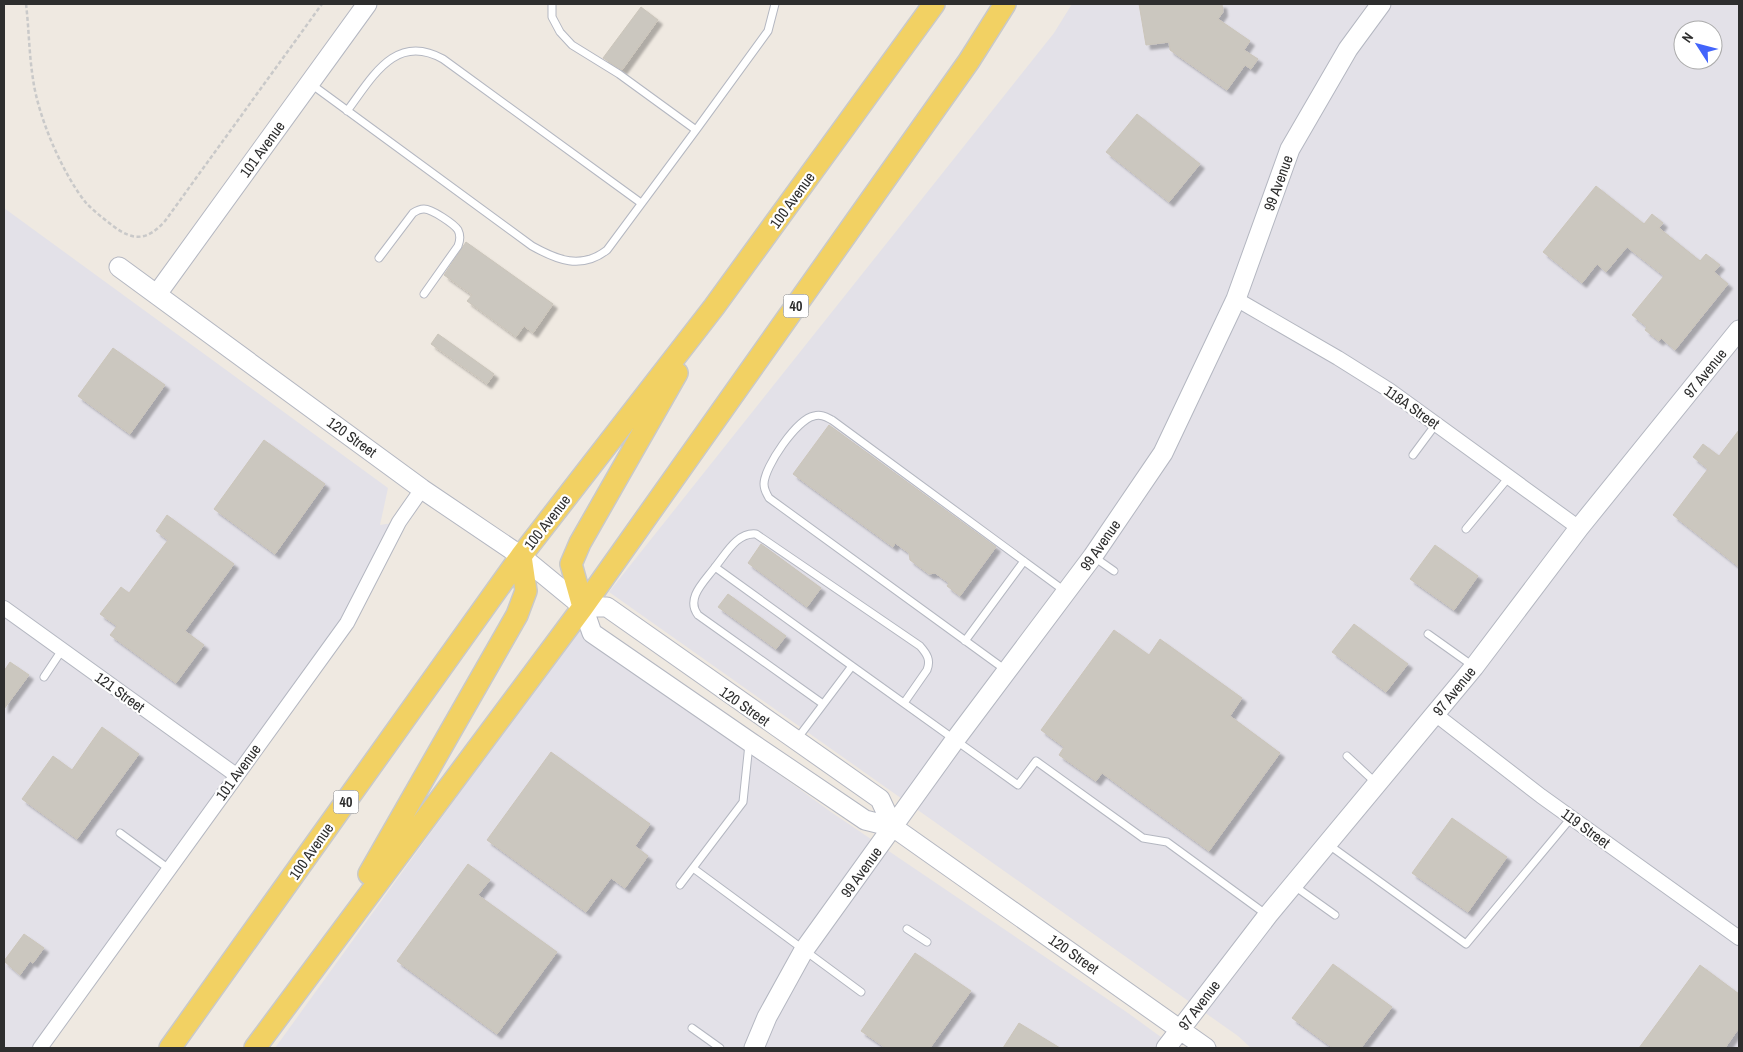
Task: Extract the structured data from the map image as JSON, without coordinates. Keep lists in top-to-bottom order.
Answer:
{
  "streets": {
    "main road": ["100 Avenue", "40"],
    "street": [
      "101 Avenue",
      "99 Avenue",
      "97 Avenue",
      "118A Street",
      "120 Street",
      "121 Street",
      "119 Street"
    ]
  },
  "crossings": [
    ["101 Avenue", "120 Street"],
    ["101 Avenue", "121 Street"],
    ["99 Avenue", "118A Street"],
    ["99 Avenue", "120 Street"],
    ["100 Avenue", "120 Street"],
    ["40", "120 Street"],
    ["97 Avenue", "118A Street"],
    ["97 Avenue", "120 Street"],
    ["97 Avenue", "119 Street"]
  ],
  "north": "top left"
}
